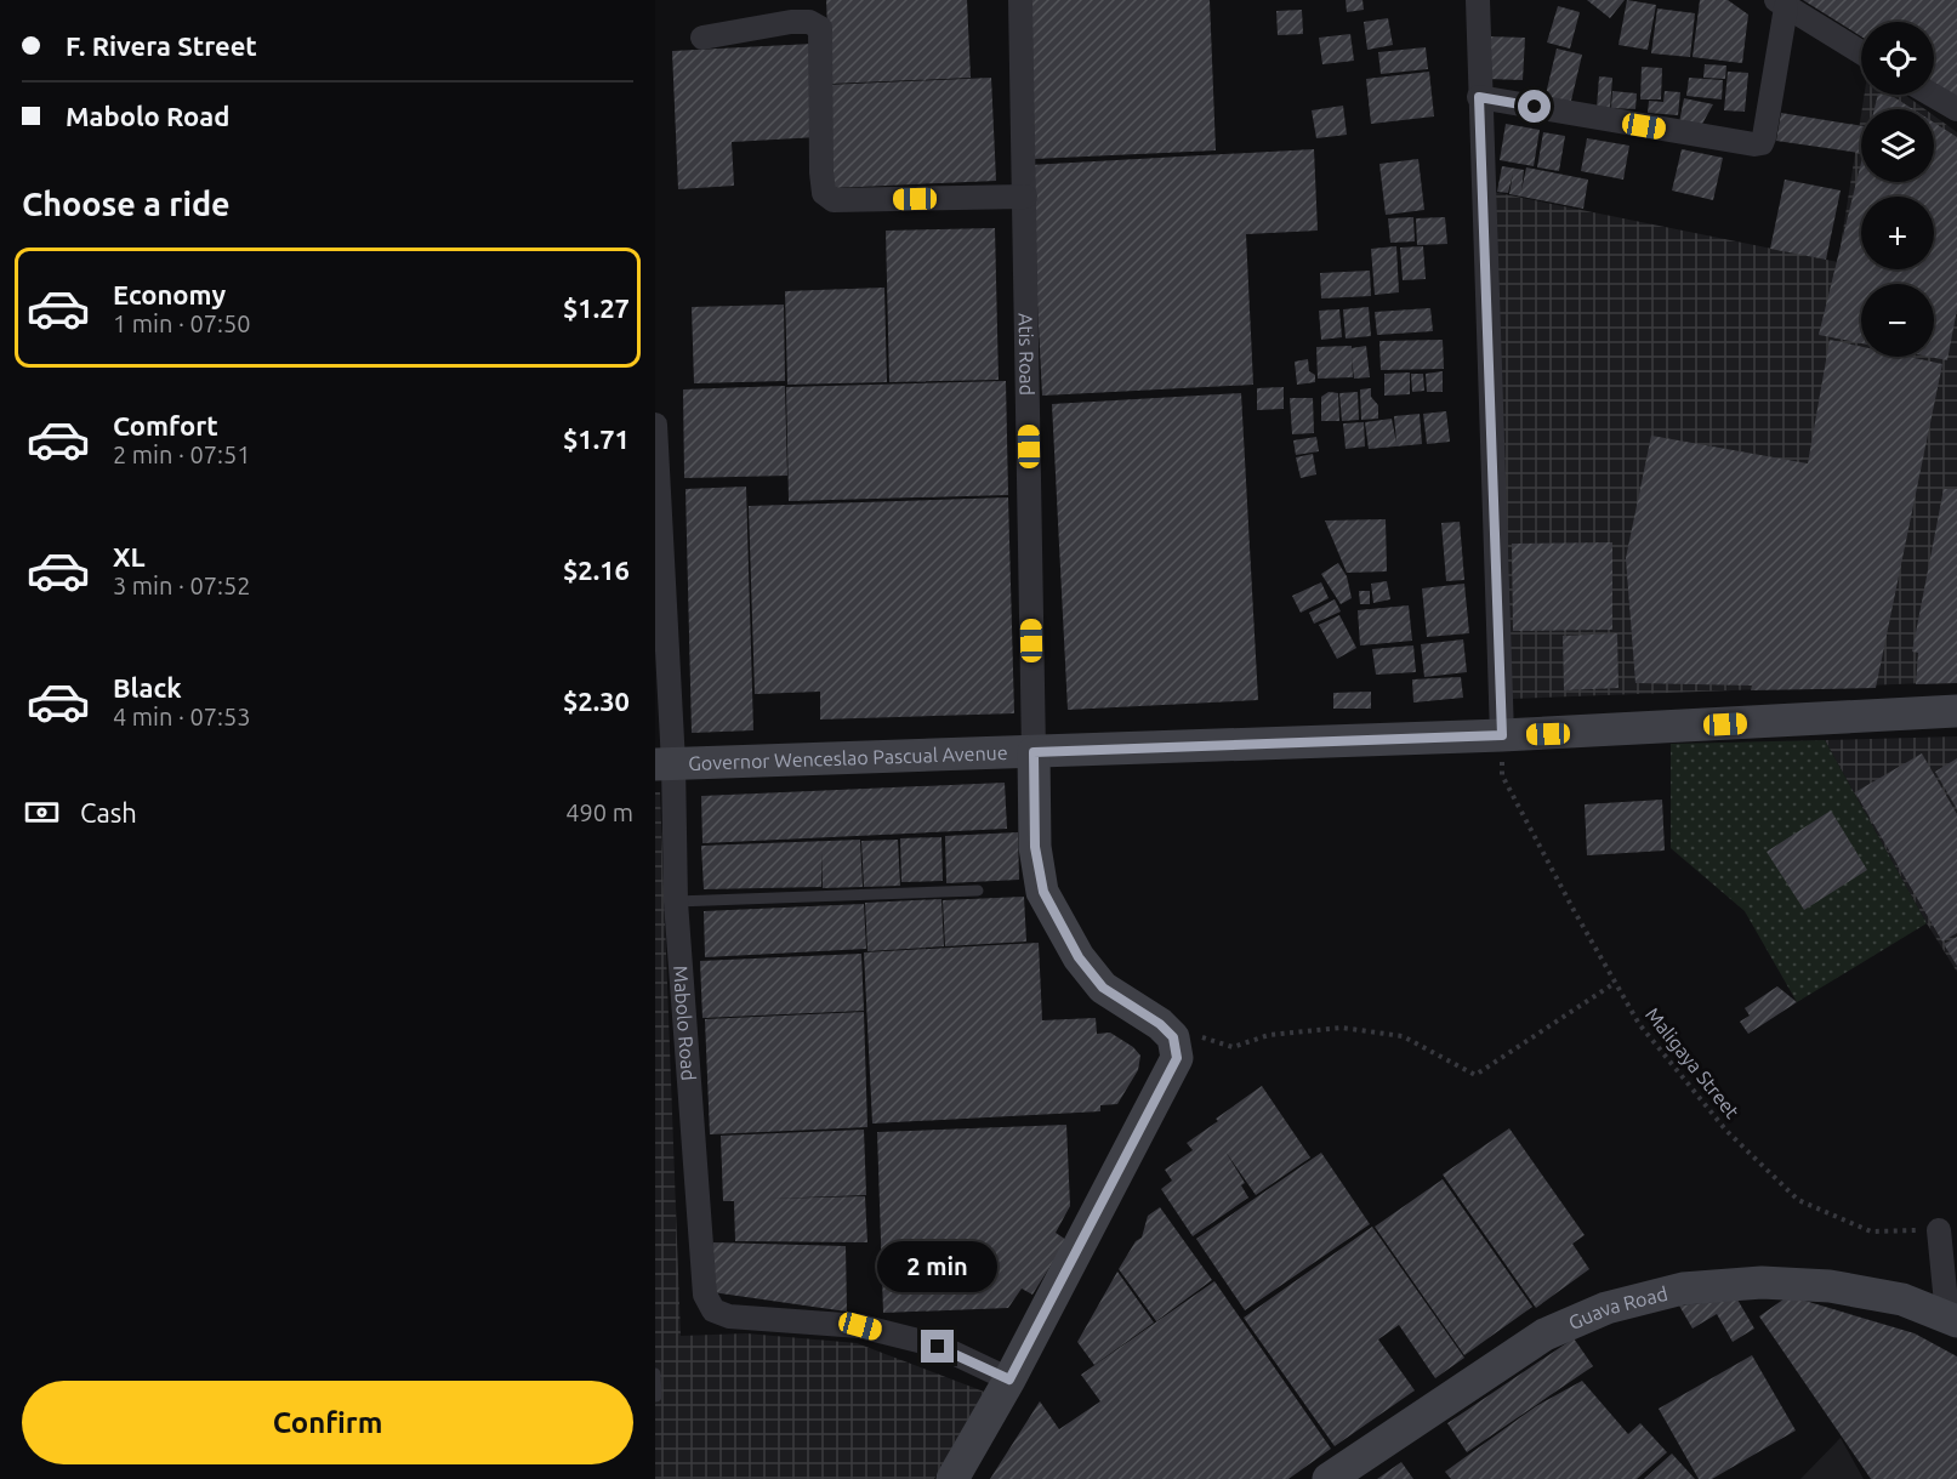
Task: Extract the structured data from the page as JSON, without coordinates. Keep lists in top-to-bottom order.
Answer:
{
  "streets": {
    "street": [
      "Atis Road",
      "Governor Wenceslao Pascual Avenue",
      "Mabolo Road",
      "Guava Road"
    ],
    "path": ["Maligaya Street"]
  },
  "crossings": [
    ["Atis Road", "Governor Wenceslao Pascual Avenue"],
    ["Governor Wenceslao Pascual Avenue", "Mabolo Road"],
    ["Governor Wenceslao Pascual Avenue", "Maligaya Street"]
  ],
  "page": {
    "banner": ["F. Rivera Street", "Mabolo Road"],
    "map_buttons": ["+", "−"],
    "heading": "Choose a ride",
    "list": [
      {
        "name": "Economy",
        "note": "1 min · 07:50",
        "value": "$1.27"
      },
      {
        "name": "Comfort",
        "note": "2 min · 07:51",
        "value": "$1.71"
      },
      {
        "name": "XL",
        "note": "3 min · 07:52",
        "value": "$2.16"
      },
      {
        "name": "Black",
        "note": "4 min · 07:53",
        "value": "$2.30"
      }
    ],
    "pay": ["Cash", "490 m"],
    "bubble": "2 min",
    "buttons": "Confirm"
  }
}
